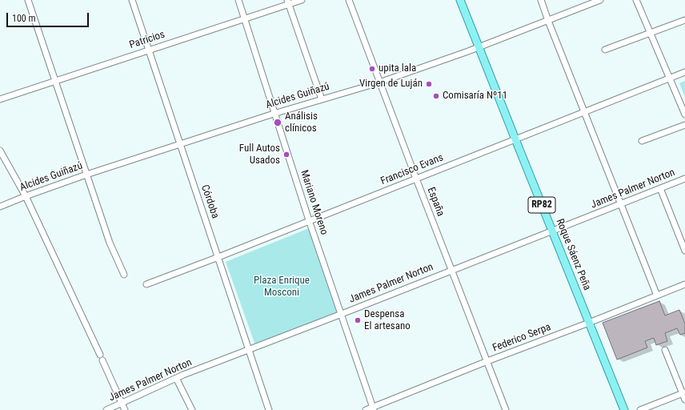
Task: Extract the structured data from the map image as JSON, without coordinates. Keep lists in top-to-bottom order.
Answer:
{
  "streets": {
    "main road": ["RP82", "Roque Sáenz Peña"],
    "street": [
      "Patricios",
      "Alcides Guiñazú",
      "Francisco Evans",
      "James Palmer Norton",
      "Córdoba",
      "España",
      "Mariano Moreno",
      "Federico Serpa"
    ]
  },
  "crossings": [
    ["Patricios", "Córdoba"],
    ["Patricios", "Mariano Moreno"],
    ["Alcides Guiñazú", "Córdoba"],
    ["Alcides Guiñazú", "España"],
    ["Alcides Guiñazú", "Mariano Moreno"],
    ["Alcides Guiñazú", "Roque Sáenz Peña"],
    ["Francisco Evans", "Córdoba"],
    ["Francisco Evans", "España"],
    ["Francisco Evans", "Mariano Moreno"],
    ["Francisco Evans", "Roque Sáenz Peña"],
    ["James Palmer Norton", "Córdoba"],
    ["James Palmer Norton", "España"],
    ["James Palmer Norton", "Mariano Moreno"],
    ["James Palmer Norton", "Roque Sáenz Peña"],
    ["España", "Federico Serpa"],
    ["Mariano Moreno", "Federico Serpa"],
    ["Roque Sáenz Peña", "Federico Serpa"]
  ],
  "parks": ["Plaza Enrique Mosconi"],
  "places": [
    "upita lala",
    "Virgen de Luján",
    "Comisaría Nº11",
    "Análisis clínicos",
    "Full Autos Usados",
    "Despensa El artesano"
  ],
  "scale_bar": "100 m"
}
